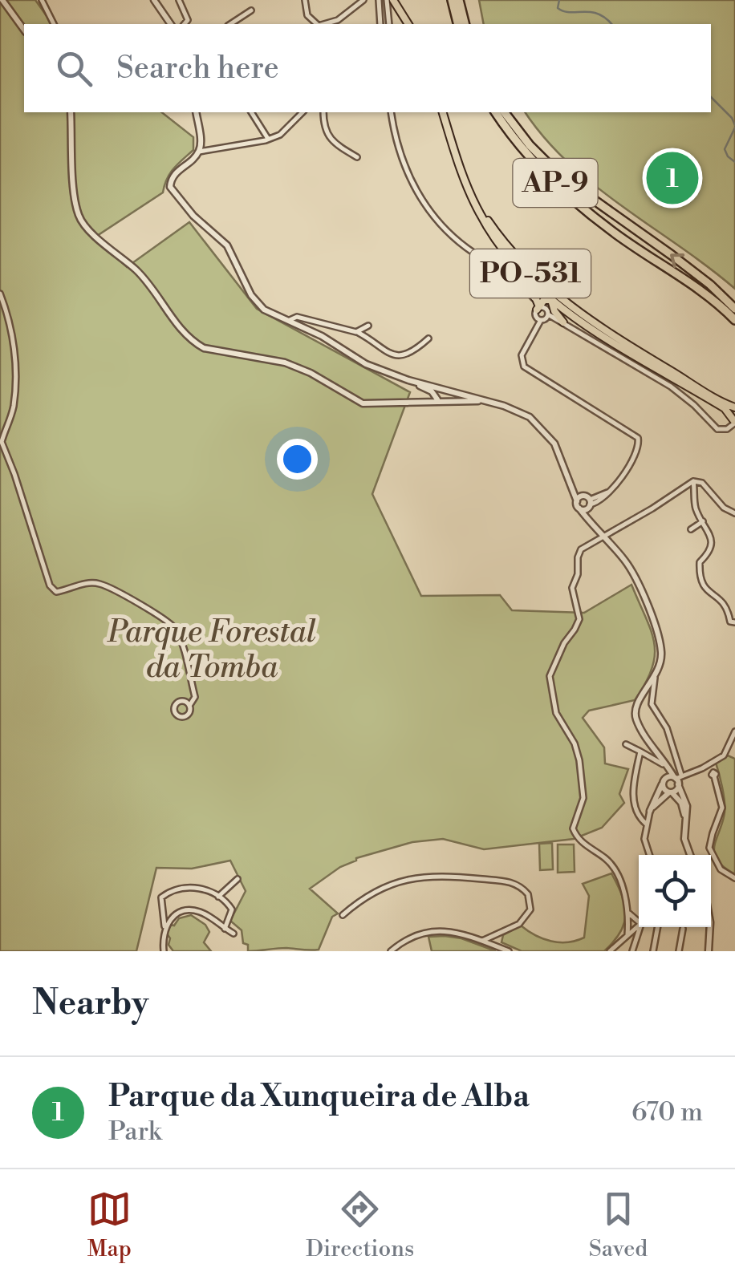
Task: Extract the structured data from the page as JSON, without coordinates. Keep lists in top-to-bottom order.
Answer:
{
  "streets": {
    "highway": ["AP-9"],
    "main road": ["PO-531"]
  },
  "parks": ["Parque Forestal da Tomba"],
  "page": {
    "search": "Search here",
    "pins": "1",
    "heading": "Nearby",
    "list": [
      {
        "mark": "1",
        "name": "Parque da Xunqueira de Alba",
        "note": "Park",
        "value": "670 m"
      }
    ],
    "nav": ["Map", "Directions", "Saved"]
  }
}
